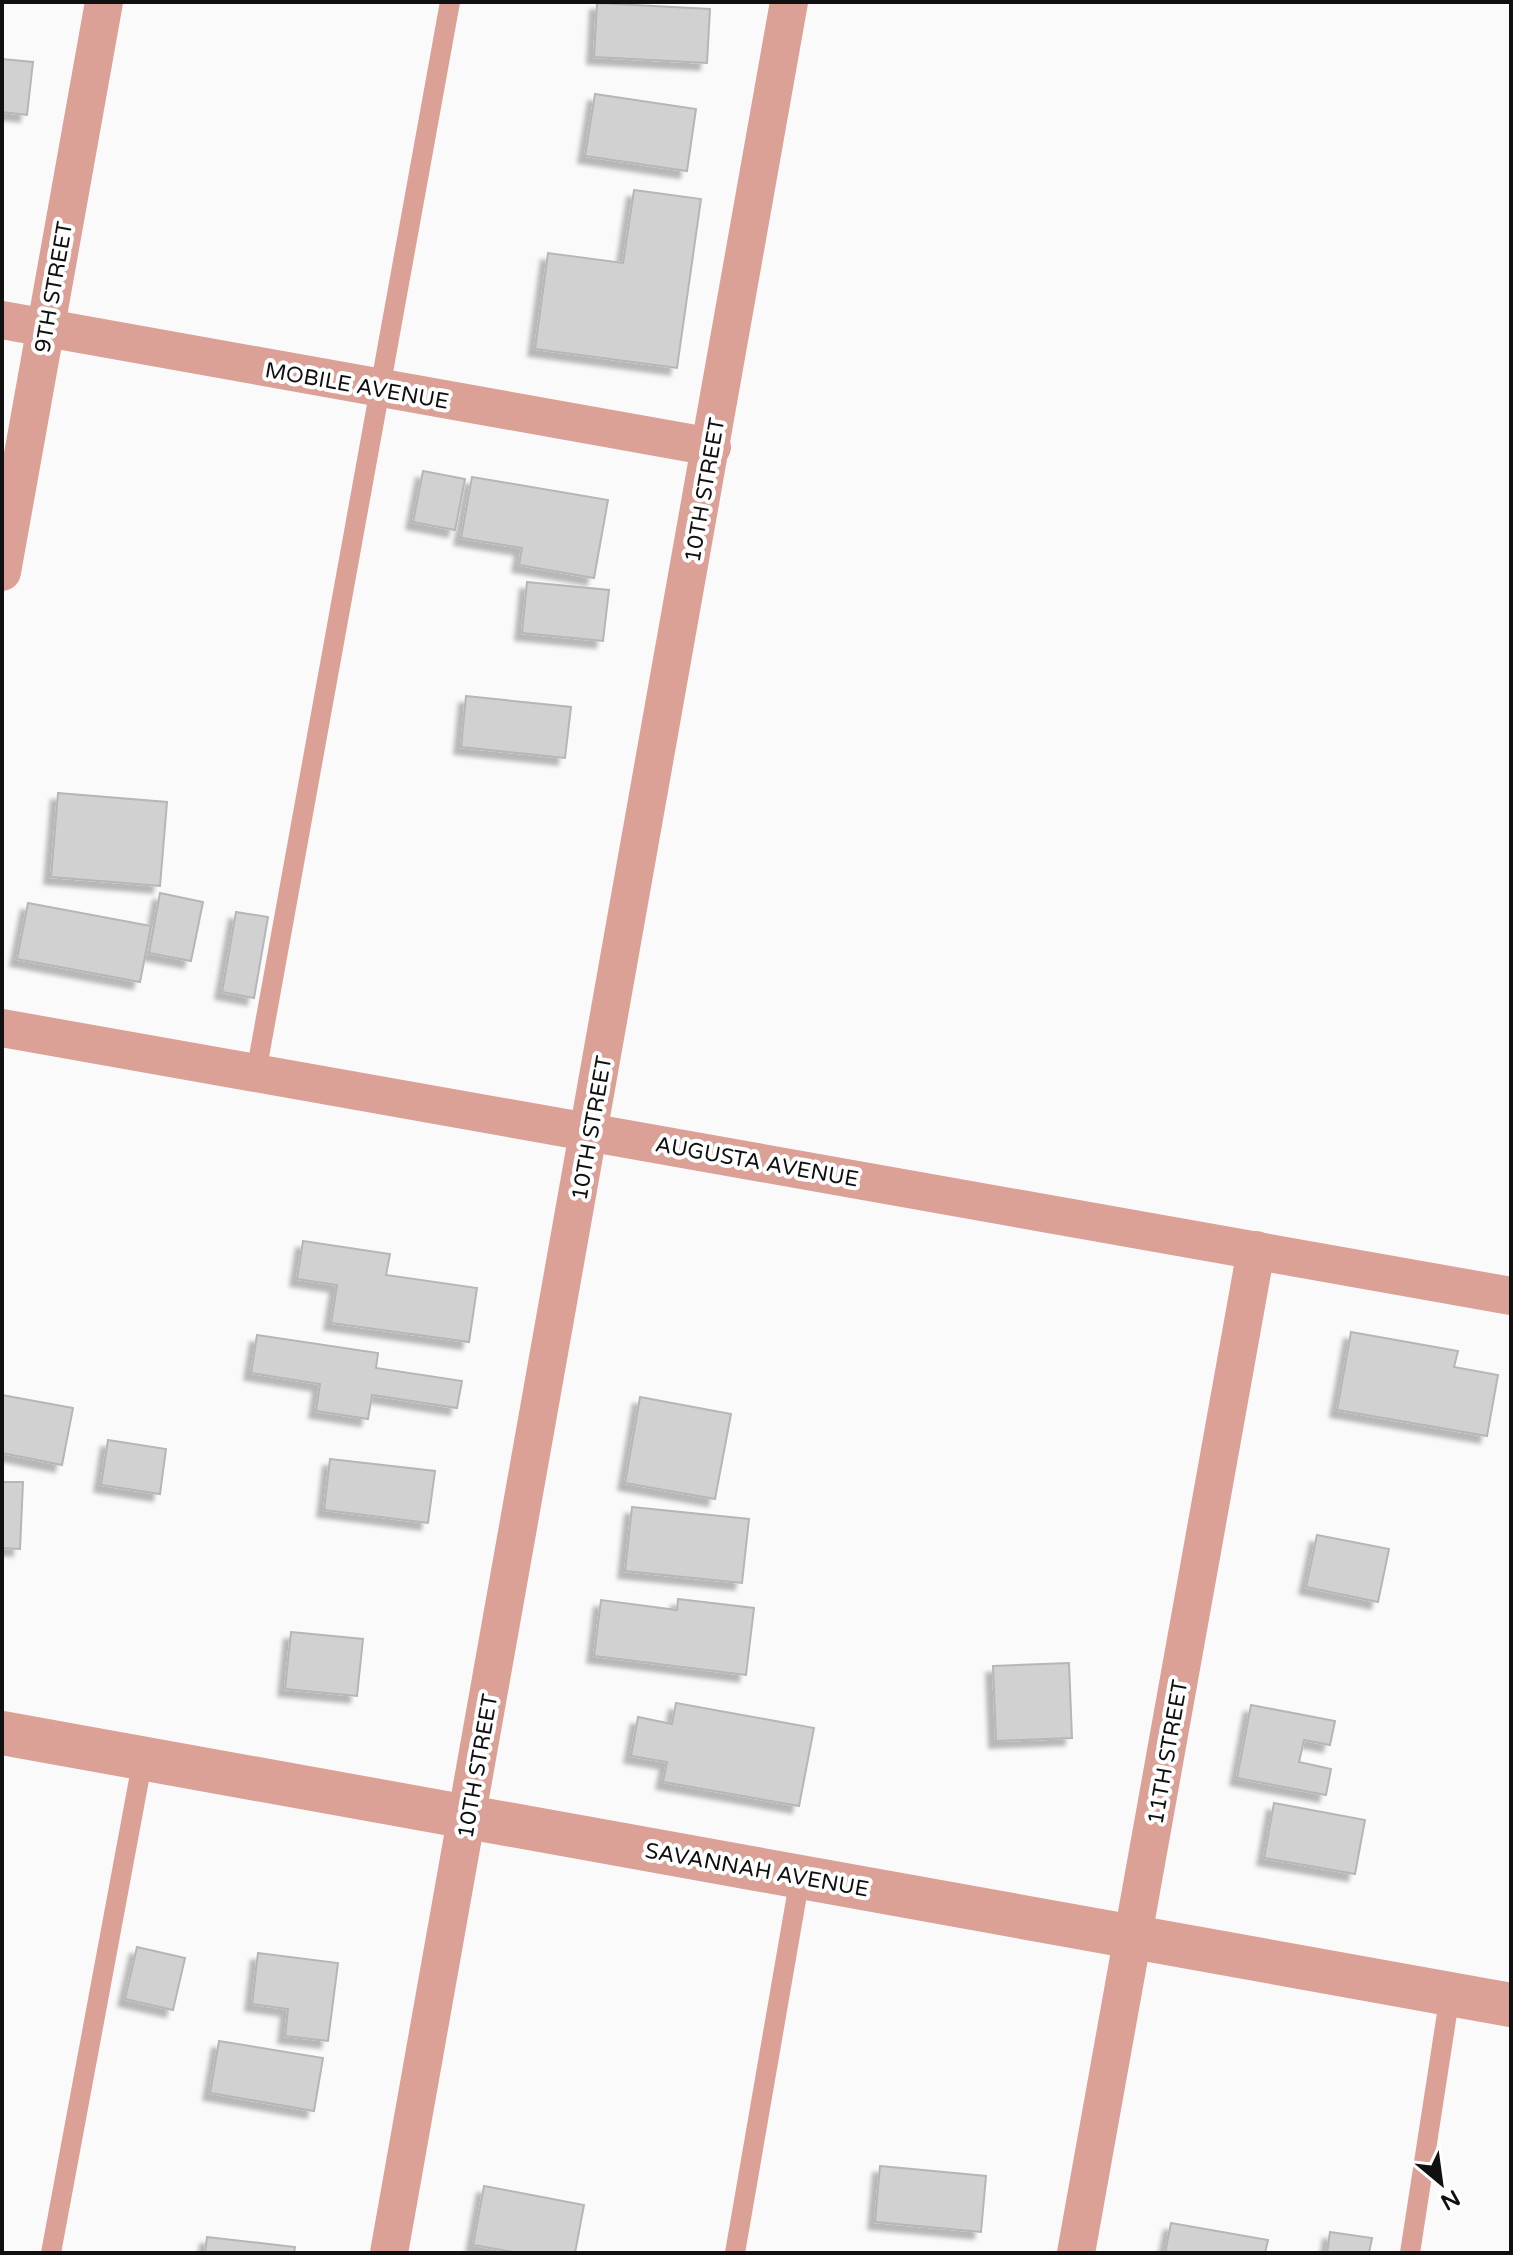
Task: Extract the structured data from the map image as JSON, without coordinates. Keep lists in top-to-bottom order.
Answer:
{
  "streets": {
    "street": [
      "9TH STREET",
      "MOBILE AVENUE",
      "10TH STREET",
      "AUGUSTA AVENUE",
      "11TH STREET",
      "SAVANNAH AVENUE"
    ]
  },
  "crossings": [
    ["9TH STREET", "MOBILE AVENUE"],
    ["MOBILE AVENUE", "10TH STREET"],
    ["10TH STREET", "AUGUSTA AVENUE"],
    ["10TH STREET", "SAVANNAH AVENUE"],
    ["AUGUSTA AVENUE", "11TH STREET"],
    ["11TH STREET", "SAVANNAH AVENUE"]
  ],
  "north": "bottom right"
}
